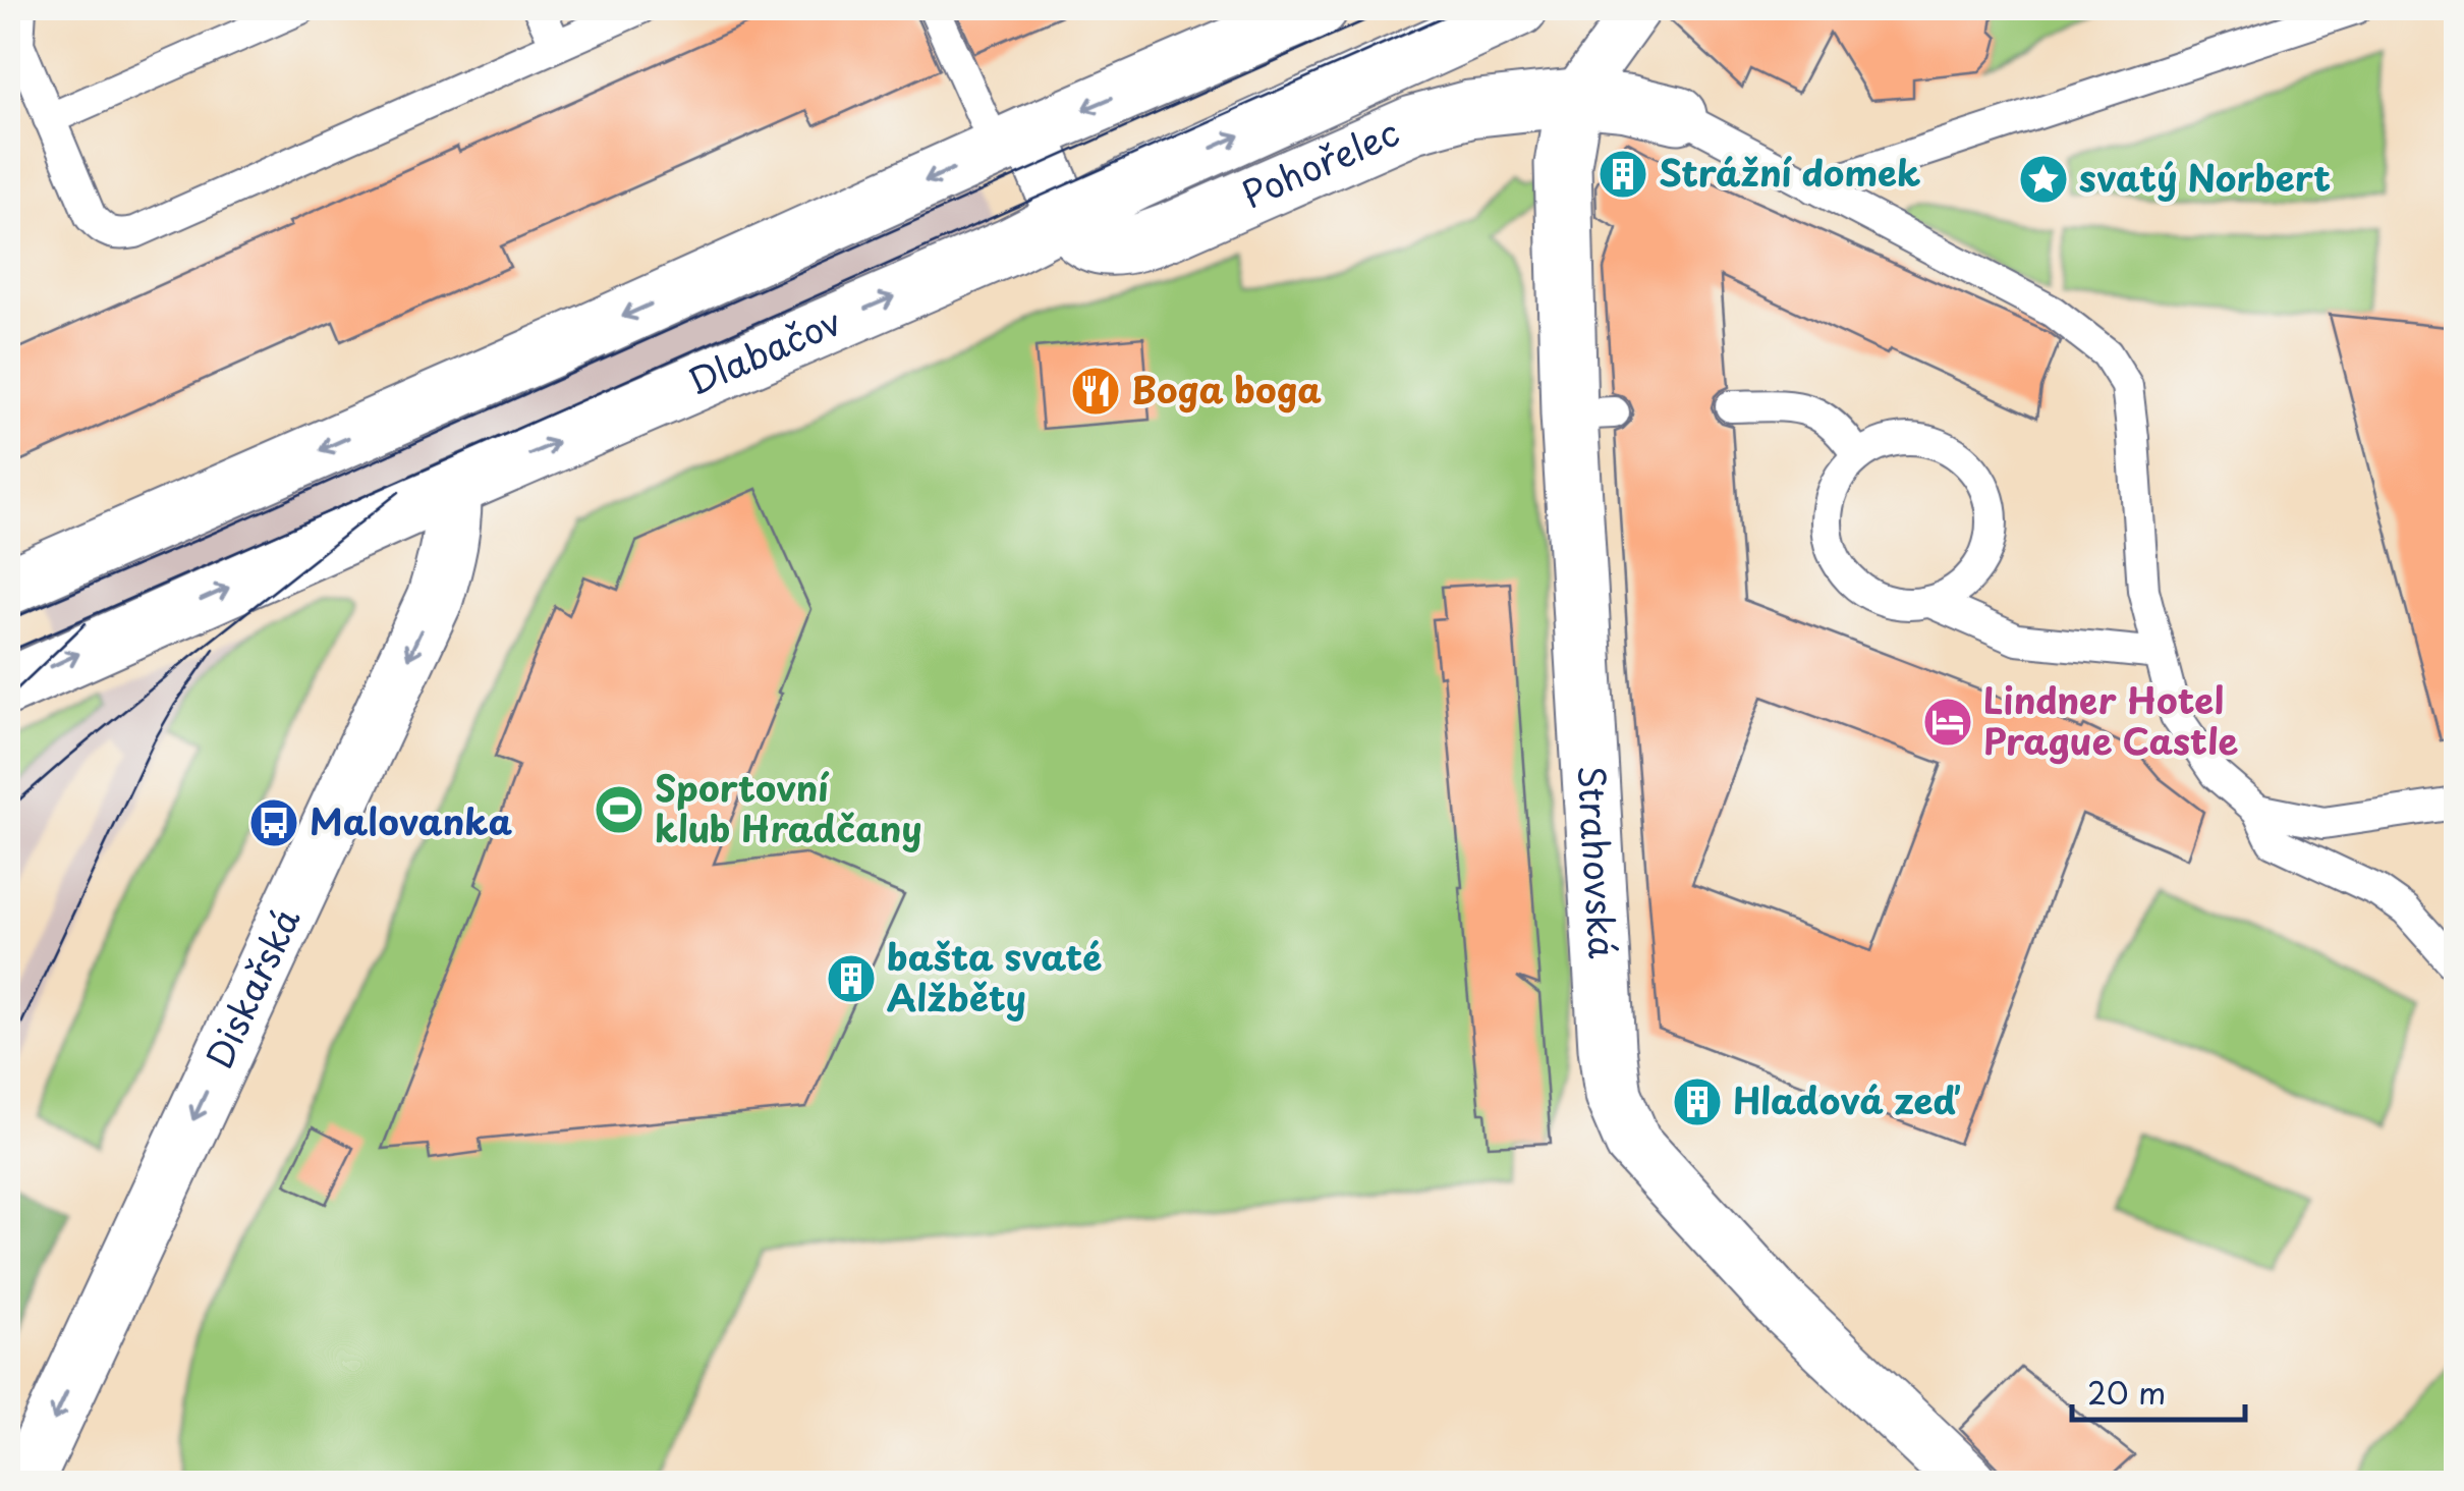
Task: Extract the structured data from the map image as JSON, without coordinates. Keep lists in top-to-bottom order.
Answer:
{
  "streets": {
    "street": [
      "Pohořelec",
      "Dlabačov",
      "Strahovská",
      "Diskařská"
    ]
  },
  "crossings": [
    ["Pohořelec", "Dlabačov"],
    ["Pohořelec", "Strahovská"],
    ["Dlabačov", "Diskařská"]
  ],
  "one_way": ["Diskařská"],
  "places": {
    "building": ["Strážní domek", "bašta svaté Alžběty", "Hladová zeď"],
    "place": ["svatý Norbert"],
    "restaurant": ["Boga boga"],
    "hotel": ["Lindner Hotel Prague Castle"],
    "sports": ["Sportovní klub Hradčany"],
    "bus stop": ["Malovanka"]
  },
  "scale_bar": "20 m"
}
